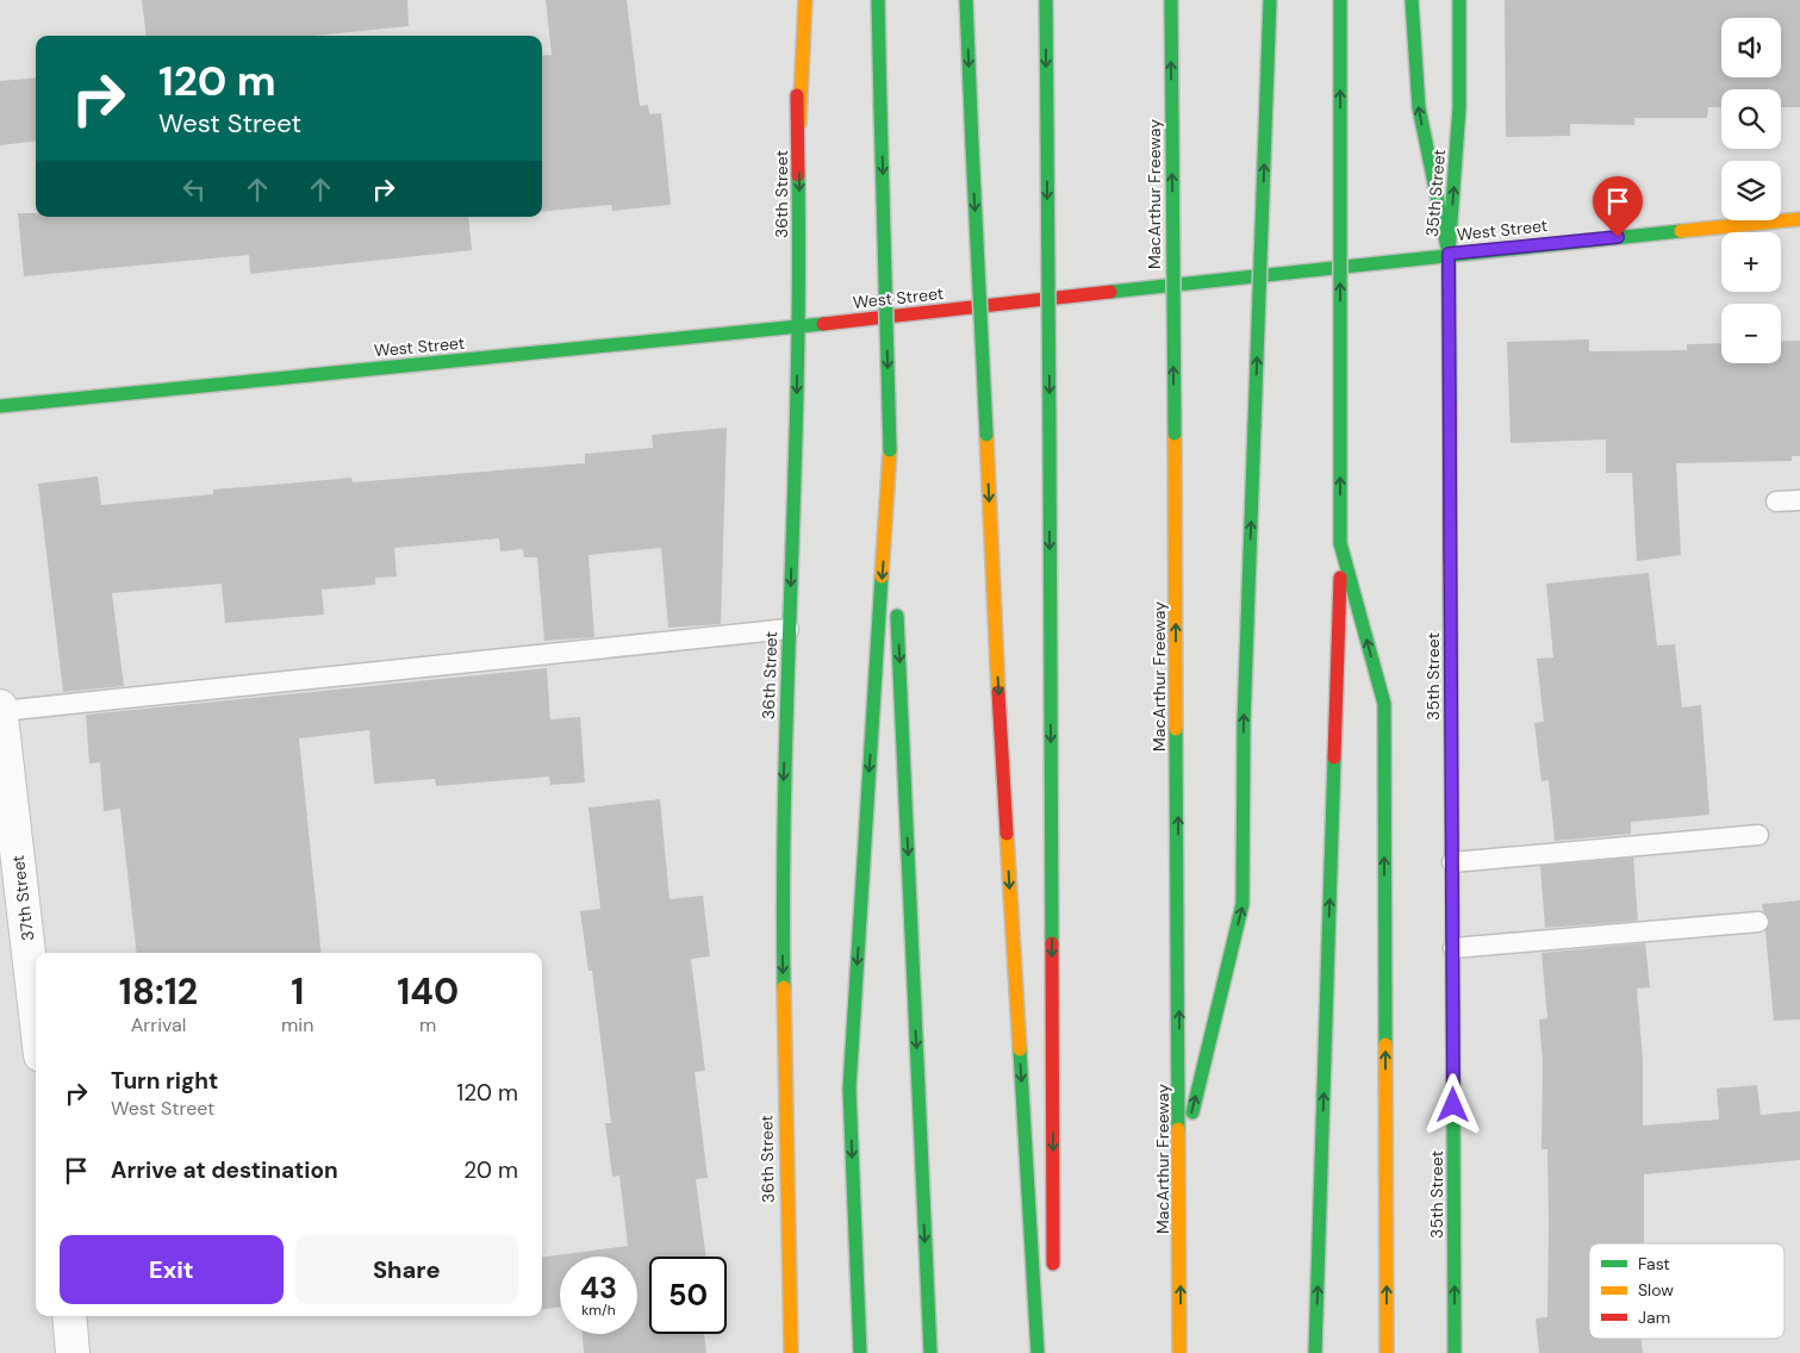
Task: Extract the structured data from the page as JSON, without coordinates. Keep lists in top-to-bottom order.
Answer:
{
  "streets": {
    "main road": [
      "35th Street",
      "36th Street",
      "MacArthur Freeway",
      "West Street"
    ],
    "street": ["37th Street"]
  },
  "crossings": [
    ["35th Street", "West Street"],
    ["36th Street", "West Street"]
  ],
  "legend": ["Fast", "Slow", "Jam"],
  "page": {
    "map_buttons": ["+", "−"],
    "turn": ["120 m", "West Street"],
    "eta": [
      "18:12",
      "Arrival",
      "1",
      "min",
      "140",
      "m"
    ],
    "list": [
      {
        "name": "Turn right",
        "note": "West Street",
        "value": "120 m"
      },
      {
        "name": "Arrive at destination",
        "value": "20 m"
      }
    ],
    "buttons": ["Exit", "Share"],
    "speed": "43 km/h",
    "limit": "50"
  }
}
